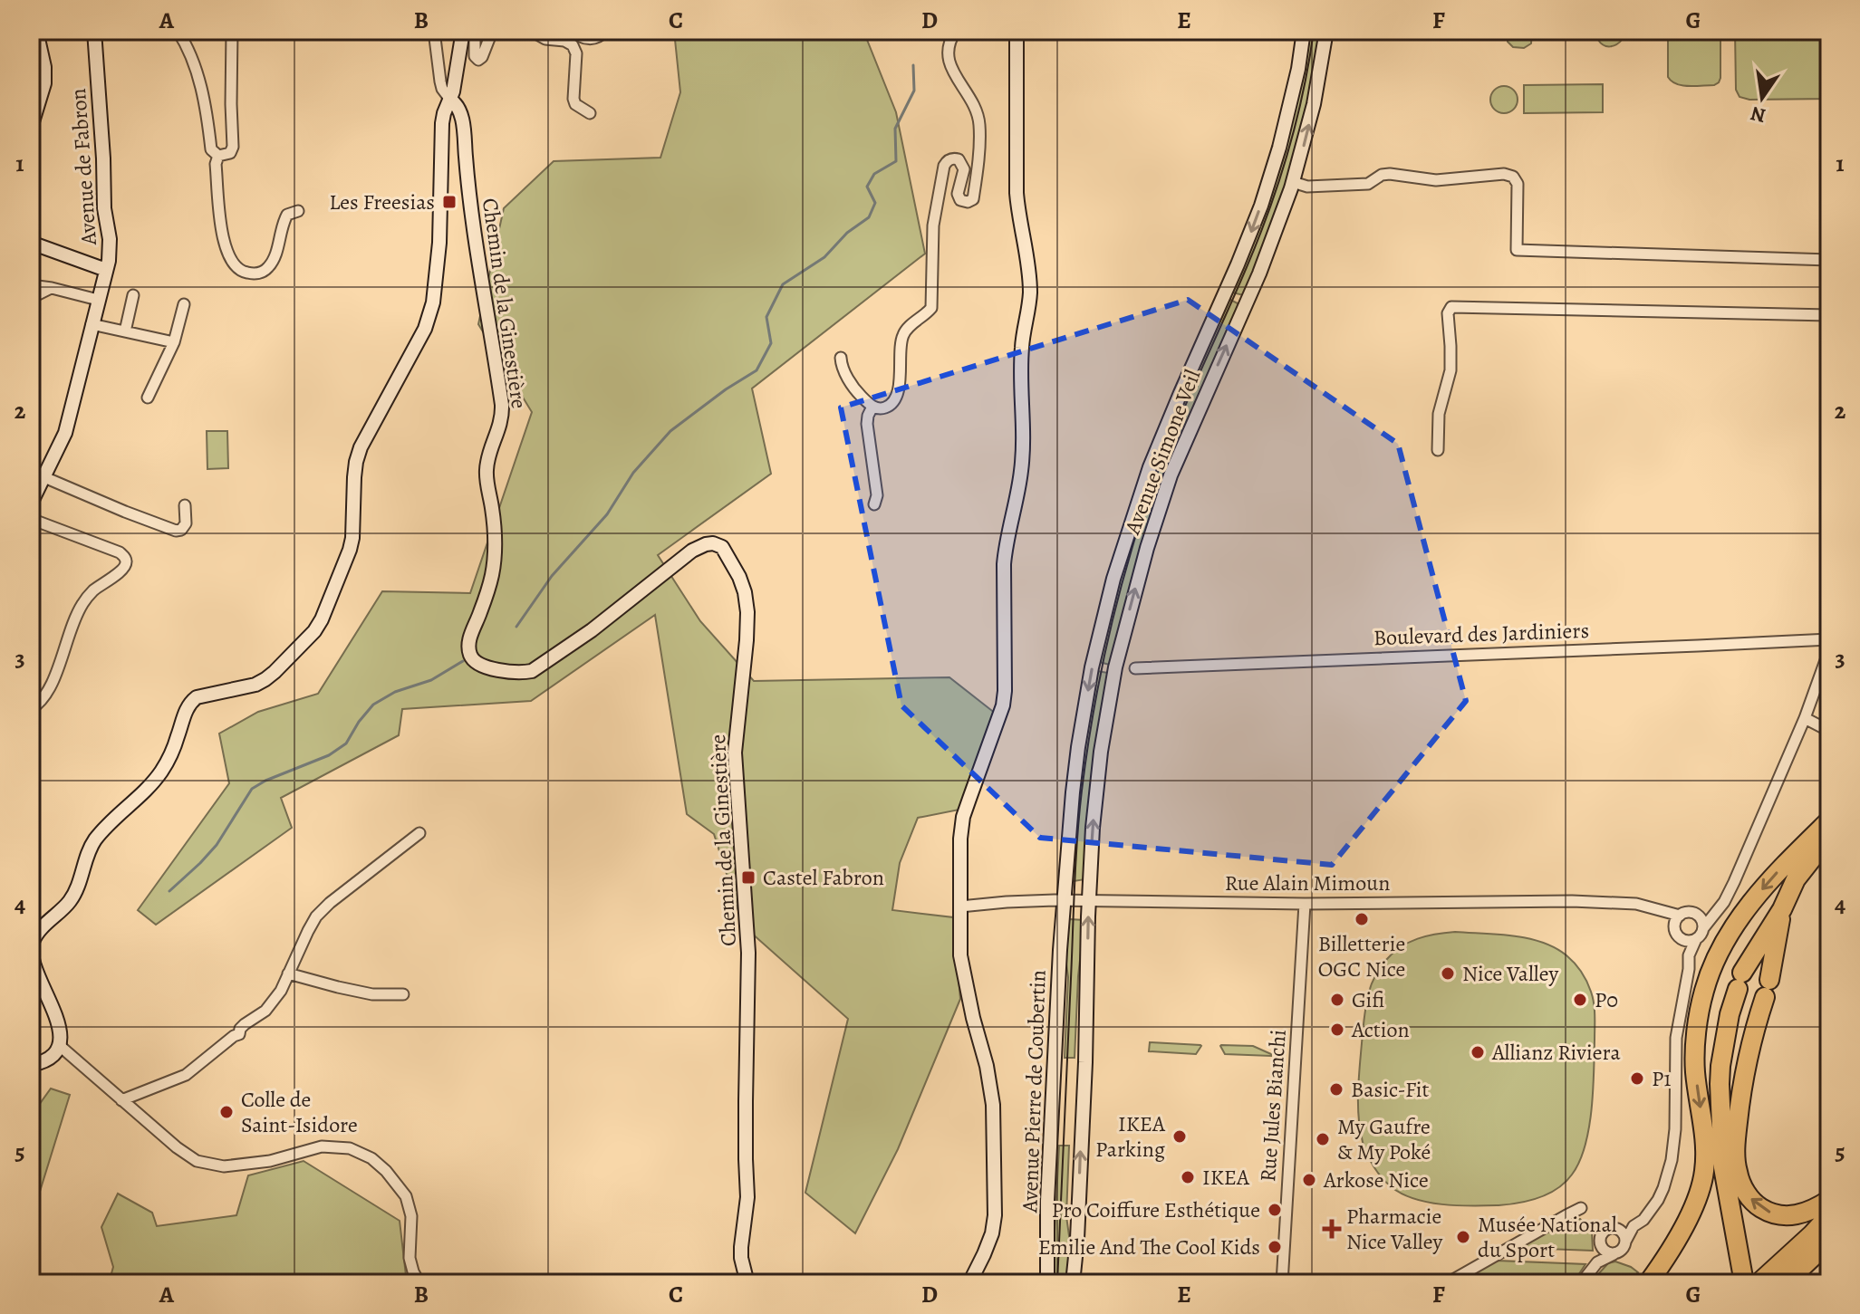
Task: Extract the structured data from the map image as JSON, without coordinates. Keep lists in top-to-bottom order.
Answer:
{
  "streets": {
    "main road": [
      "Avenue de Fabron",
      "Chemin de la Ginestière",
      "Avenue Simone Veil",
      "Avenue Pierre de Coubertin"
    ],
    "street": ["Boulevard des Jardiniers", "Rue Alain Mimoun", "Rue Jules Bianchi"]
  },
  "crossings": [
    ["Avenue Simone Veil", "Rue Alain Mimoun"],
    ["Avenue Simone Veil", "Avenue Pierre de Coubertin"],
    ["Rue Alain Mimoun", "Avenue Pierre de Coubertin"],
    ["Rue Alain Mimoun", "Rue Jules Bianchi"]
  ],
  "places": {
    "transit": ["Les Freesias", "Castel Fabron"],
    "other": [
      "Billetterie OGC Nice",
      "Nice Valley",
      "Gifi",
      "P0",
      "Action",
      "Allianz Riviera",
      "P1",
      "Basic-Fit",
      "Colle de Saint-Isidore",
      "IKEA Parking",
      "My Gaufre & My Poké",
      "IKEA",
      "Arkose Nice",
      "Pro Coiffure Esthétique",
      "Musée National du Sport",
      "Emilie And The Cool Kids"
    ],
    "health": ["Pharmacie Nice Valley"]
  },
  "north": "bottom",
  "grid": {
    "columns": [
      "A",
      "B",
      "C",
      "D",
      "E",
      "F",
      "G"
    ],
    "rows": [
      "1",
      "2",
      "3",
      "4",
      "5"
    ]
  }
}
